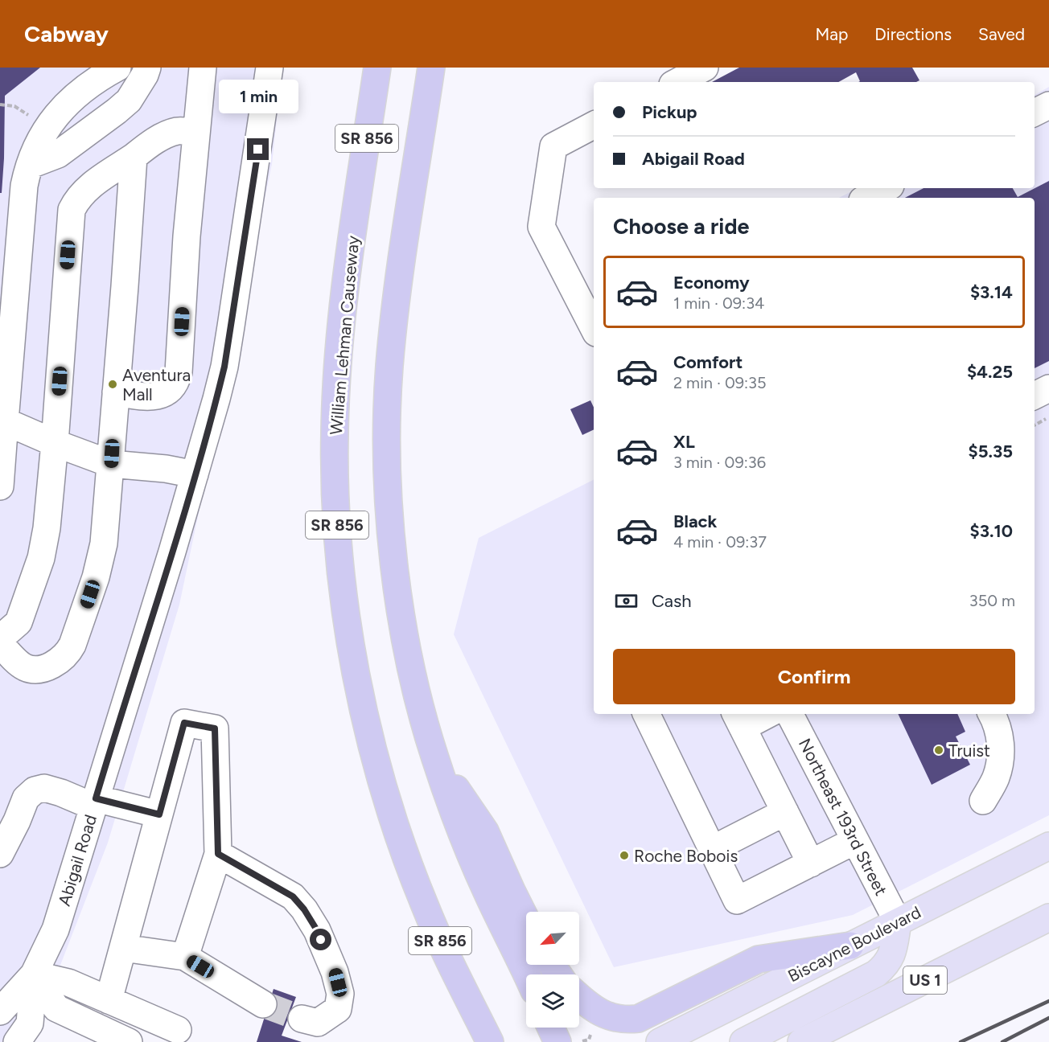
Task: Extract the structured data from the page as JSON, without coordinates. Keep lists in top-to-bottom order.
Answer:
{
  "streets": {
    "highway": ["SR 856", "William Lehman Causeway"],
    "main road": ["Biscayne Boulevard", "US 1"],
    "street": ["Northeast 193rd Street", "Abigail Road"]
  },
  "crossings": [
    ["Northeast 193rd Street", "Biscayne Boulevard"]
  ],
  "places": ["Aventura Mall", "Truist", "Roche Bobois"],
  "north": "bottom left",
  "page": {
    "header": "Cabway",
    "nav": ["Map", "Directions", "Saved"],
    "bubble": "1 min",
    "banner": ["Pickup", "Abigail Road"],
    "heading": "Choose a ride",
    "list": [
      {
        "name": "Economy",
        "note": "1 min · 09:34",
        "value": "$3.14"
      },
      {
        "name": "Comfort",
        "note": "2 min · 09:35",
        "value": "$4.25"
      },
      {
        "name": "XL",
        "note": "3 min · 09:36",
        "value": "$5.35"
      },
      {
        "name": "Black",
        "note": "4 min · 09:37",
        "value": "$3.10"
      }
    ],
    "pay": ["Cash", "350 m"],
    "buttons": "Confirm"
  }
}
